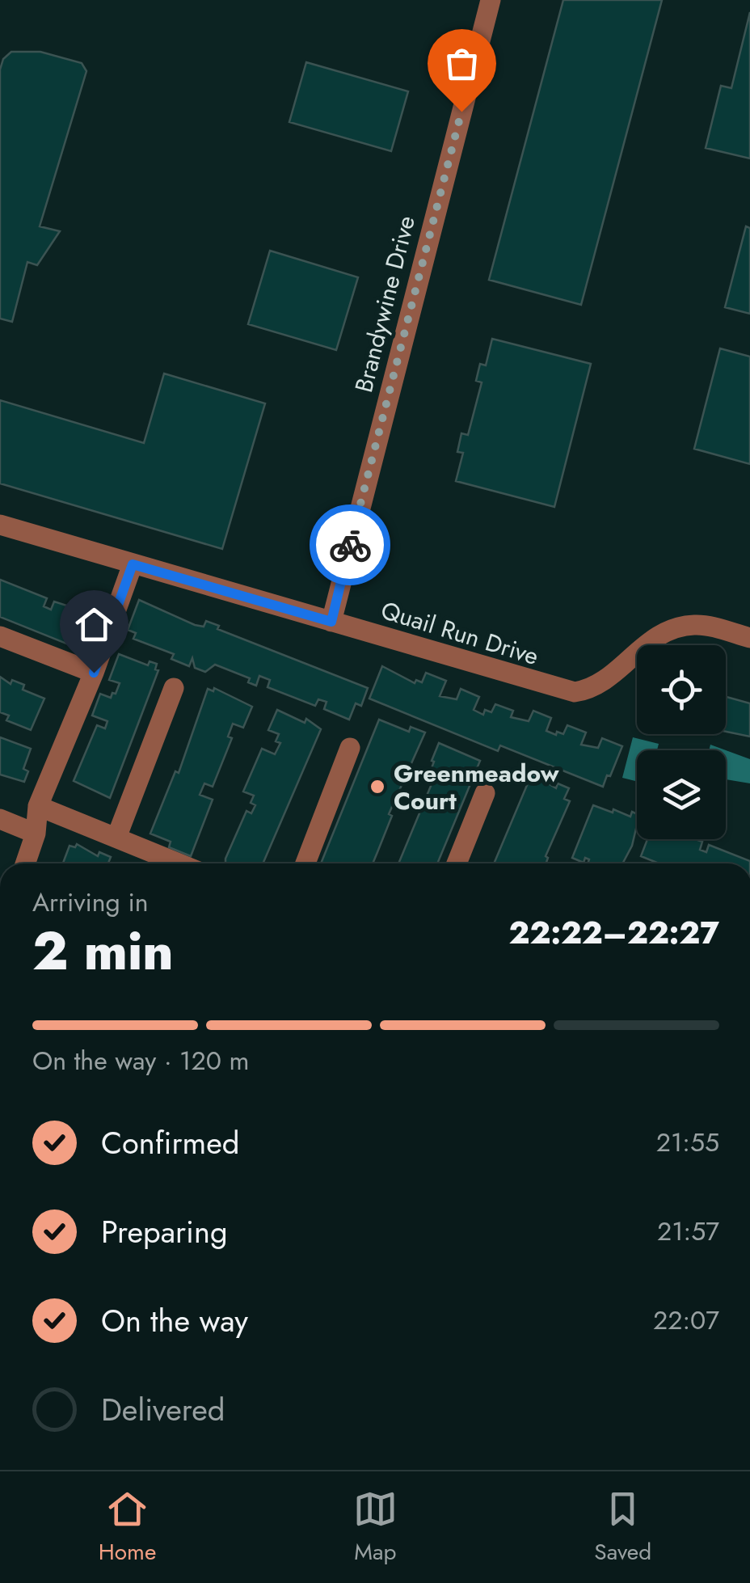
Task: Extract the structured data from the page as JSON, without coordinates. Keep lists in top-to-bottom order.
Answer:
{
  "streets": {
    "street": ["Brandywine Drive", "Quail Run Drive"]
  },
  "crossings": [
    ["Brandywine Drive", "Quail Run Drive"]
  ],
  "places": ["Greenmeadow Court"],
  "page": {
    "heading": ["2 min", "Arriving in", "22:22–22:27"],
    "bar": "On the way · 120 m",
    "list": [
      ["Confirmed", "21:55"],
      ["Preparing", "21:57"],
      ["On the way", "22:07"],
      "Delivered"
    ],
    "tabs": ["Home", "Map", "Saved"]
  }
}
